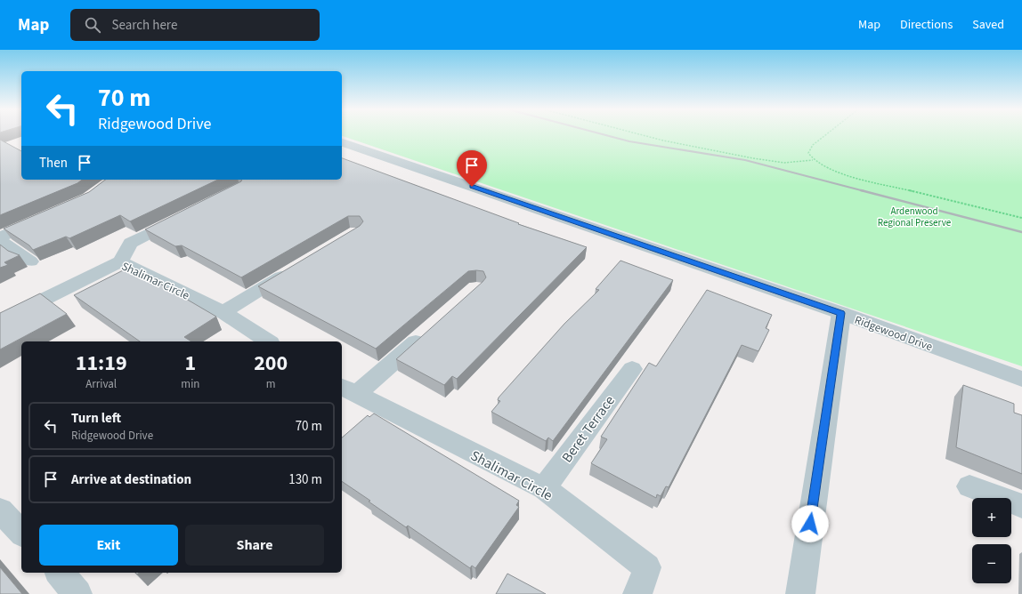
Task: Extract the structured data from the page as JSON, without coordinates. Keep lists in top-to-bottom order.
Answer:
{
  "streets": {
    "street": ["Shalimar Circle", "Ridgewood Drive", "Beret Terrace"]
  },
  "crossings": [
    ["Shalimar Circle", "Beret Terrace"]
  ],
  "parks": ["Ardenwood Regional Preserve"],
  "page": {
    "header": "Map",
    "search": "Search here",
    "nav": ["Map", "Directions", "Saved"],
    "turn": ["70 m", "Ridgewood Drive"],
    "then": "Then",
    "eta": [
      "11:19",
      "Arrival",
      "1",
      "min",
      "200",
      "m"
    ],
    "list": [
      {
        "name": "Turn left",
        "note": "Ridgewood Drive",
        "value": "70 m"
      },
      {
        "name": "Arrive at destination",
        "value": "130 m"
      }
    ],
    "map_buttons": ["+", "−"],
    "buttons": ["Exit", "Share"]
  }
}
